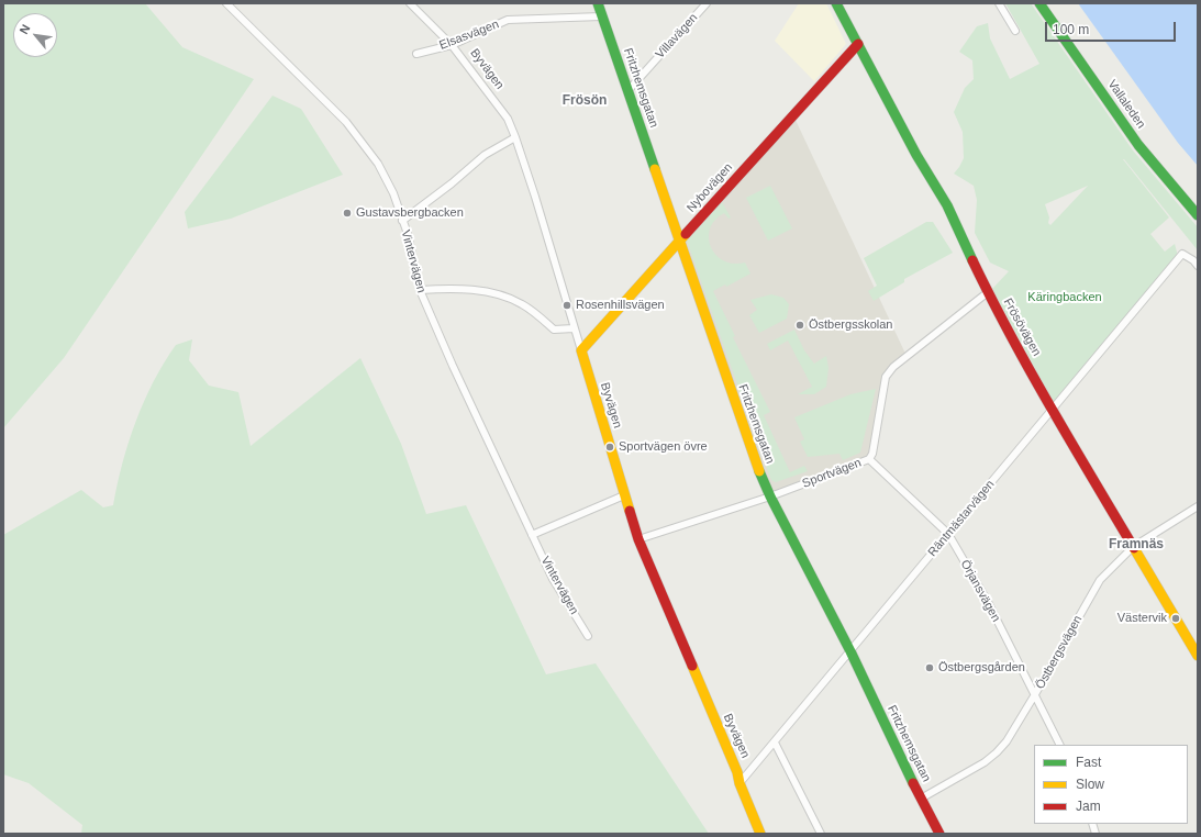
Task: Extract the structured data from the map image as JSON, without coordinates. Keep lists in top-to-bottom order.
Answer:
{
  "streets": {
    "street": [
      "Elsasvägen",
      "Villavägen",
      "Byvägen",
      "Fritzhemsgatan",
      "Vallaleden",
      "Nybovägen",
      "Vintervägen",
      "Frösövägen",
      "Sportvägen",
      "Räntmästarvägen",
      "Örjansvägen",
      "Östbergsvägen"
    ]
  },
  "crossings": [
    ["Elsasvägen", "Byvägen"],
    ["Elsasvägen", "Fritzhemsgatan"],
    ["Villavägen", "Fritzhemsgatan"],
    ["Byvägen", "Nybovägen"],
    ["Byvägen", "Sportvägen"],
    ["Byvägen", "Räntmästarvägen"],
    ["Fritzhemsgatan", "Nybovägen"],
    ["Fritzhemsgatan", "Sportvägen"],
    ["Fritzhemsgatan", "Räntmästarvägen"],
    ["Fritzhemsgatan", "Östbergsvägen"],
    ["Nybovägen", "Frösövägen"],
    ["Frösövägen", "Sportvägen"],
    ["Frösövägen", "Räntmästarvägen"],
    ["Frösövägen", "Östbergsvägen"],
    ["Sportvägen", "Örjansvägen"],
    ["Räntmästarvägen", "Örjansvägen"],
    ["Örjansvägen", "Östbergsvägen"]
  ],
  "districts": ["Frösön", "Framnäs"],
  "parks": ["Käringbacken"],
  "places": [
    "Gustavsbergbacken",
    "Rosenhillsvägen",
    "Östbergsskolan",
    "Sportvägen övre",
    "Västervik",
    "Östbergsgården"
  ],
  "legend": ["Fast", "Slow", "Jam"],
  "scale_bar": "100 m",
  "north": "top left"
}
